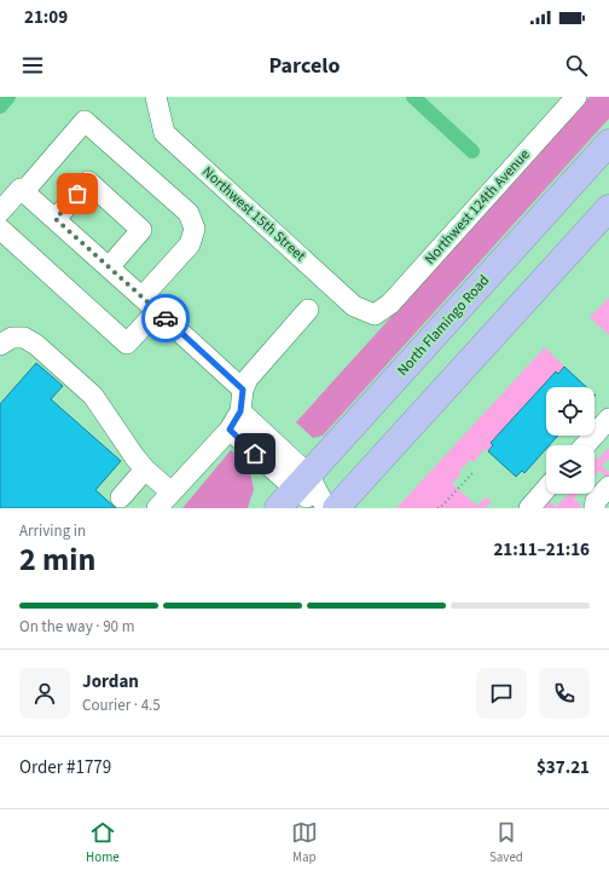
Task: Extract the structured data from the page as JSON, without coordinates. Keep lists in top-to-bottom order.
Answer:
{
  "streets": {
    "highway": ["North Flamingo Road"],
    "street": ["Northwest 124th Avenue", "Northwest 15th Street"]
  },
  "crossings": [
    ["Northwest 124th Avenue", "Northwest 15th Street"]
  ],
  "page": {
    "status": "21:09",
    "header": "Parcelo",
    "heading": ["2 min", "Arriving in", "21:11–21:16"],
    "panel": [
      "Jordan",
      "Courier · 4.5",
      "Order #1779",
      "$37.21"
    ],
    "bar": "On the way · 90 m",
    "tabs": ["Home", "Map", "Saved"]
  }
}
